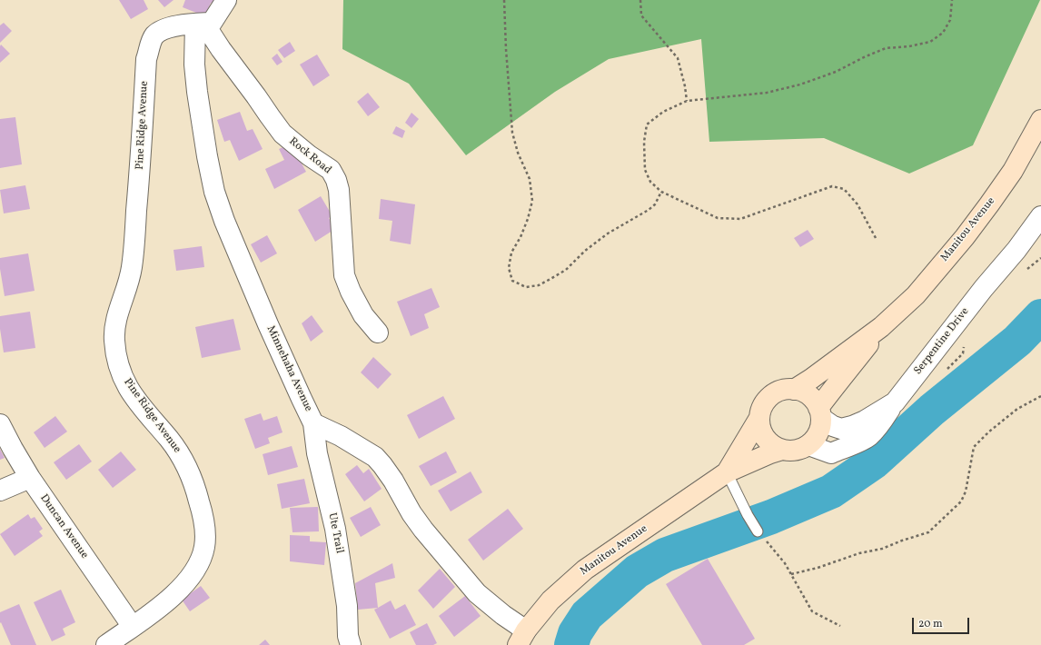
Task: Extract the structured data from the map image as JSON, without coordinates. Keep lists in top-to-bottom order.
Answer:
{
  "streets": {
    "main road": ["Manitou Avenue"],
    "street": [
      "Pine Ridge Avenue",
      "Rock Road",
      "Serpentine Drive",
      "Minnehaha Avenue",
      "Duncan Avenue",
      "Ute Trail"
    ]
  },
  "crossings": [
    ["Pine Ridge Avenue", "Rock Road"],
    ["Pine Ridge Avenue", "Minnehaha Avenue"],
    ["Pine Ridge Avenue", "Duncan Avenue"],
    ["Rock Road", "Minnehaha Avenue"],
    ["Manitou Avenue", "Serpentine Drive"],
    ["Manitou Avenue", "Minnehaha Avenue"],
    ["Minnehaha Avenue", "Ute Trail"]
  ],
  "scale_bar": "20 m"
}
